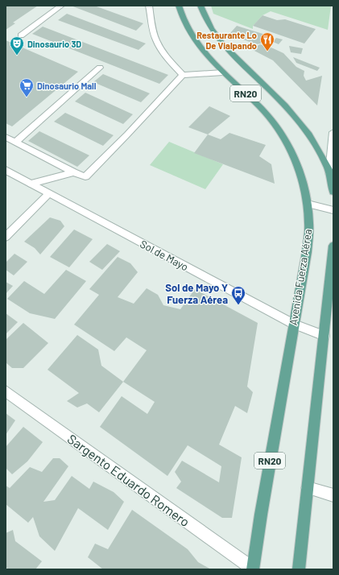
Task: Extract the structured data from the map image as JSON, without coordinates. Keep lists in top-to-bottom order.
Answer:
{
  "streets": {
    "main road": ["RN20", "Avenida Fuerza Aérea"],
    "street": ["Sol de Mayo", "Sargento Eduardo Romero"]
  },
  "crossings": [
    ["Sol de Mayo", "Avenida Fuerza Aérea"],
    ["Avenida Fuerza Aérea", "Sargento Eduardo Romero"]
  ],
  "places": {
    "restaurant": ["Restaurante Lo De Vialpando"],
    "theatre": ["Dinosaurio 3D"],
    "supermarket": ["Dinosaurio Mall"],
    "bus stop": ["Sol de Mayo Y Fuerza Aérea"]
  }
}
